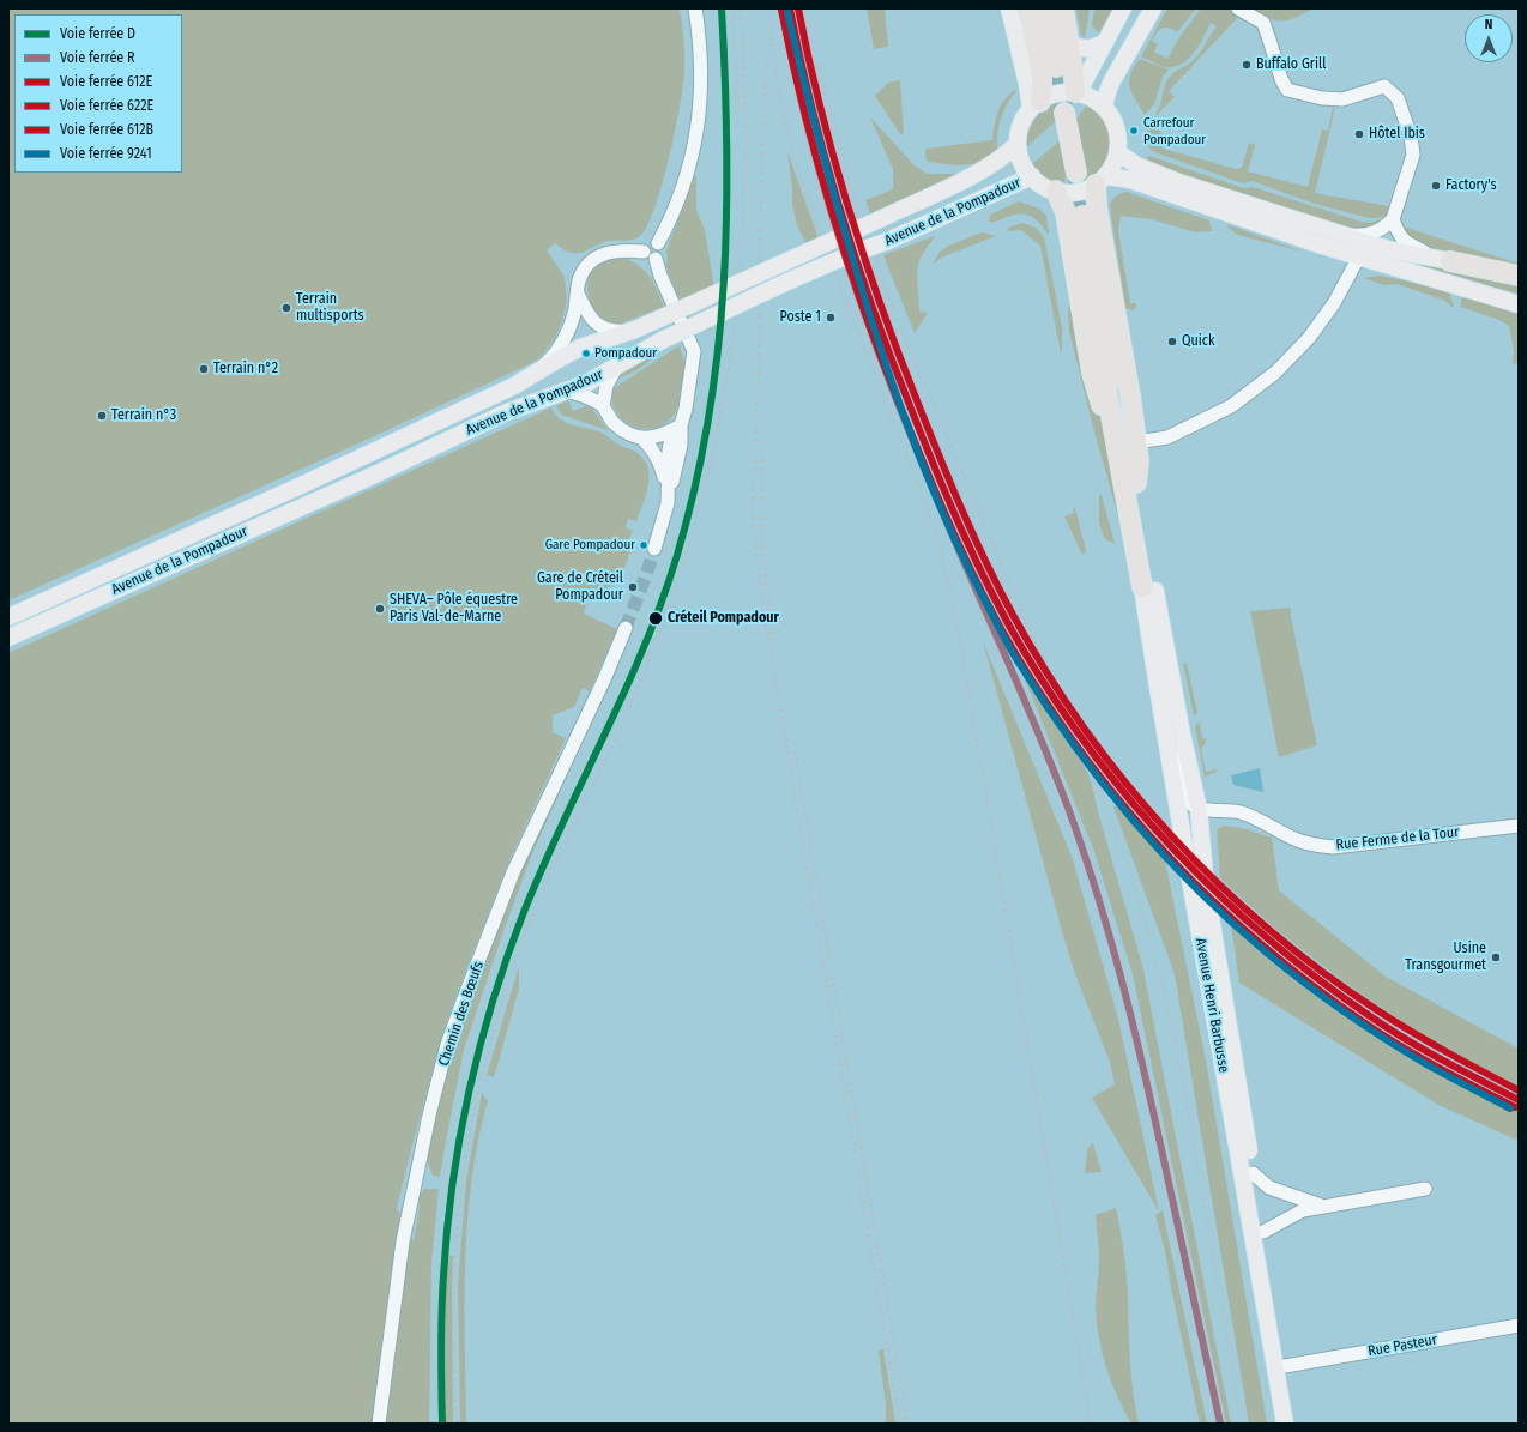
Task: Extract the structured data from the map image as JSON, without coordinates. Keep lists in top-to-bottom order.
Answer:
{
  "streets": {
    "main road": ["Avenue de la Pompadour", "Avenue Henri Barbusse"],
    "street": ["Rue Ferme de la Tour", "Chemin des Bœufs", "Rue Pasteur"]
  },
  "crossings": [
    ["Rue Ferme de la Tour", "Avenue Henri Barbusse"],
    ["Avenue Henri Barbusse", "Rue Pasteur"]
  ],
  "places": [
    "Buffalo Grill",
    "Carrefour Pompadour",
    "Hôtel Ibis",
    "Factory's",
    "Terrain multisports",
    "Poste 1",
    "Quick",
    "Pompadour",
    "Terrain n°2",
    "Terrain n°3",
    "Gare Pompadour",
    "Gare de Créteil Pompadour",
    "SHEVA– Pôle équestre Paris Val-de-Marne",
    "Créteil Pompadour",
    "Usine Transgourmet"
  ],
  "lines": [
    "rail line D",
    "rail line R",
    "rail line 612E",
    "rail line 612B",
    "rail line 622E",
    "rail line 9241"
  ],
  "legend": [
    "Voie ferrée D",
    "Voie ferrée R",
    "Voie ferrée 612E",
    "Voie ferrée 622E",
    "Voie ferrée 612B",
    "Voie ferrée 9241"
  ],
  "north": "top"
}
